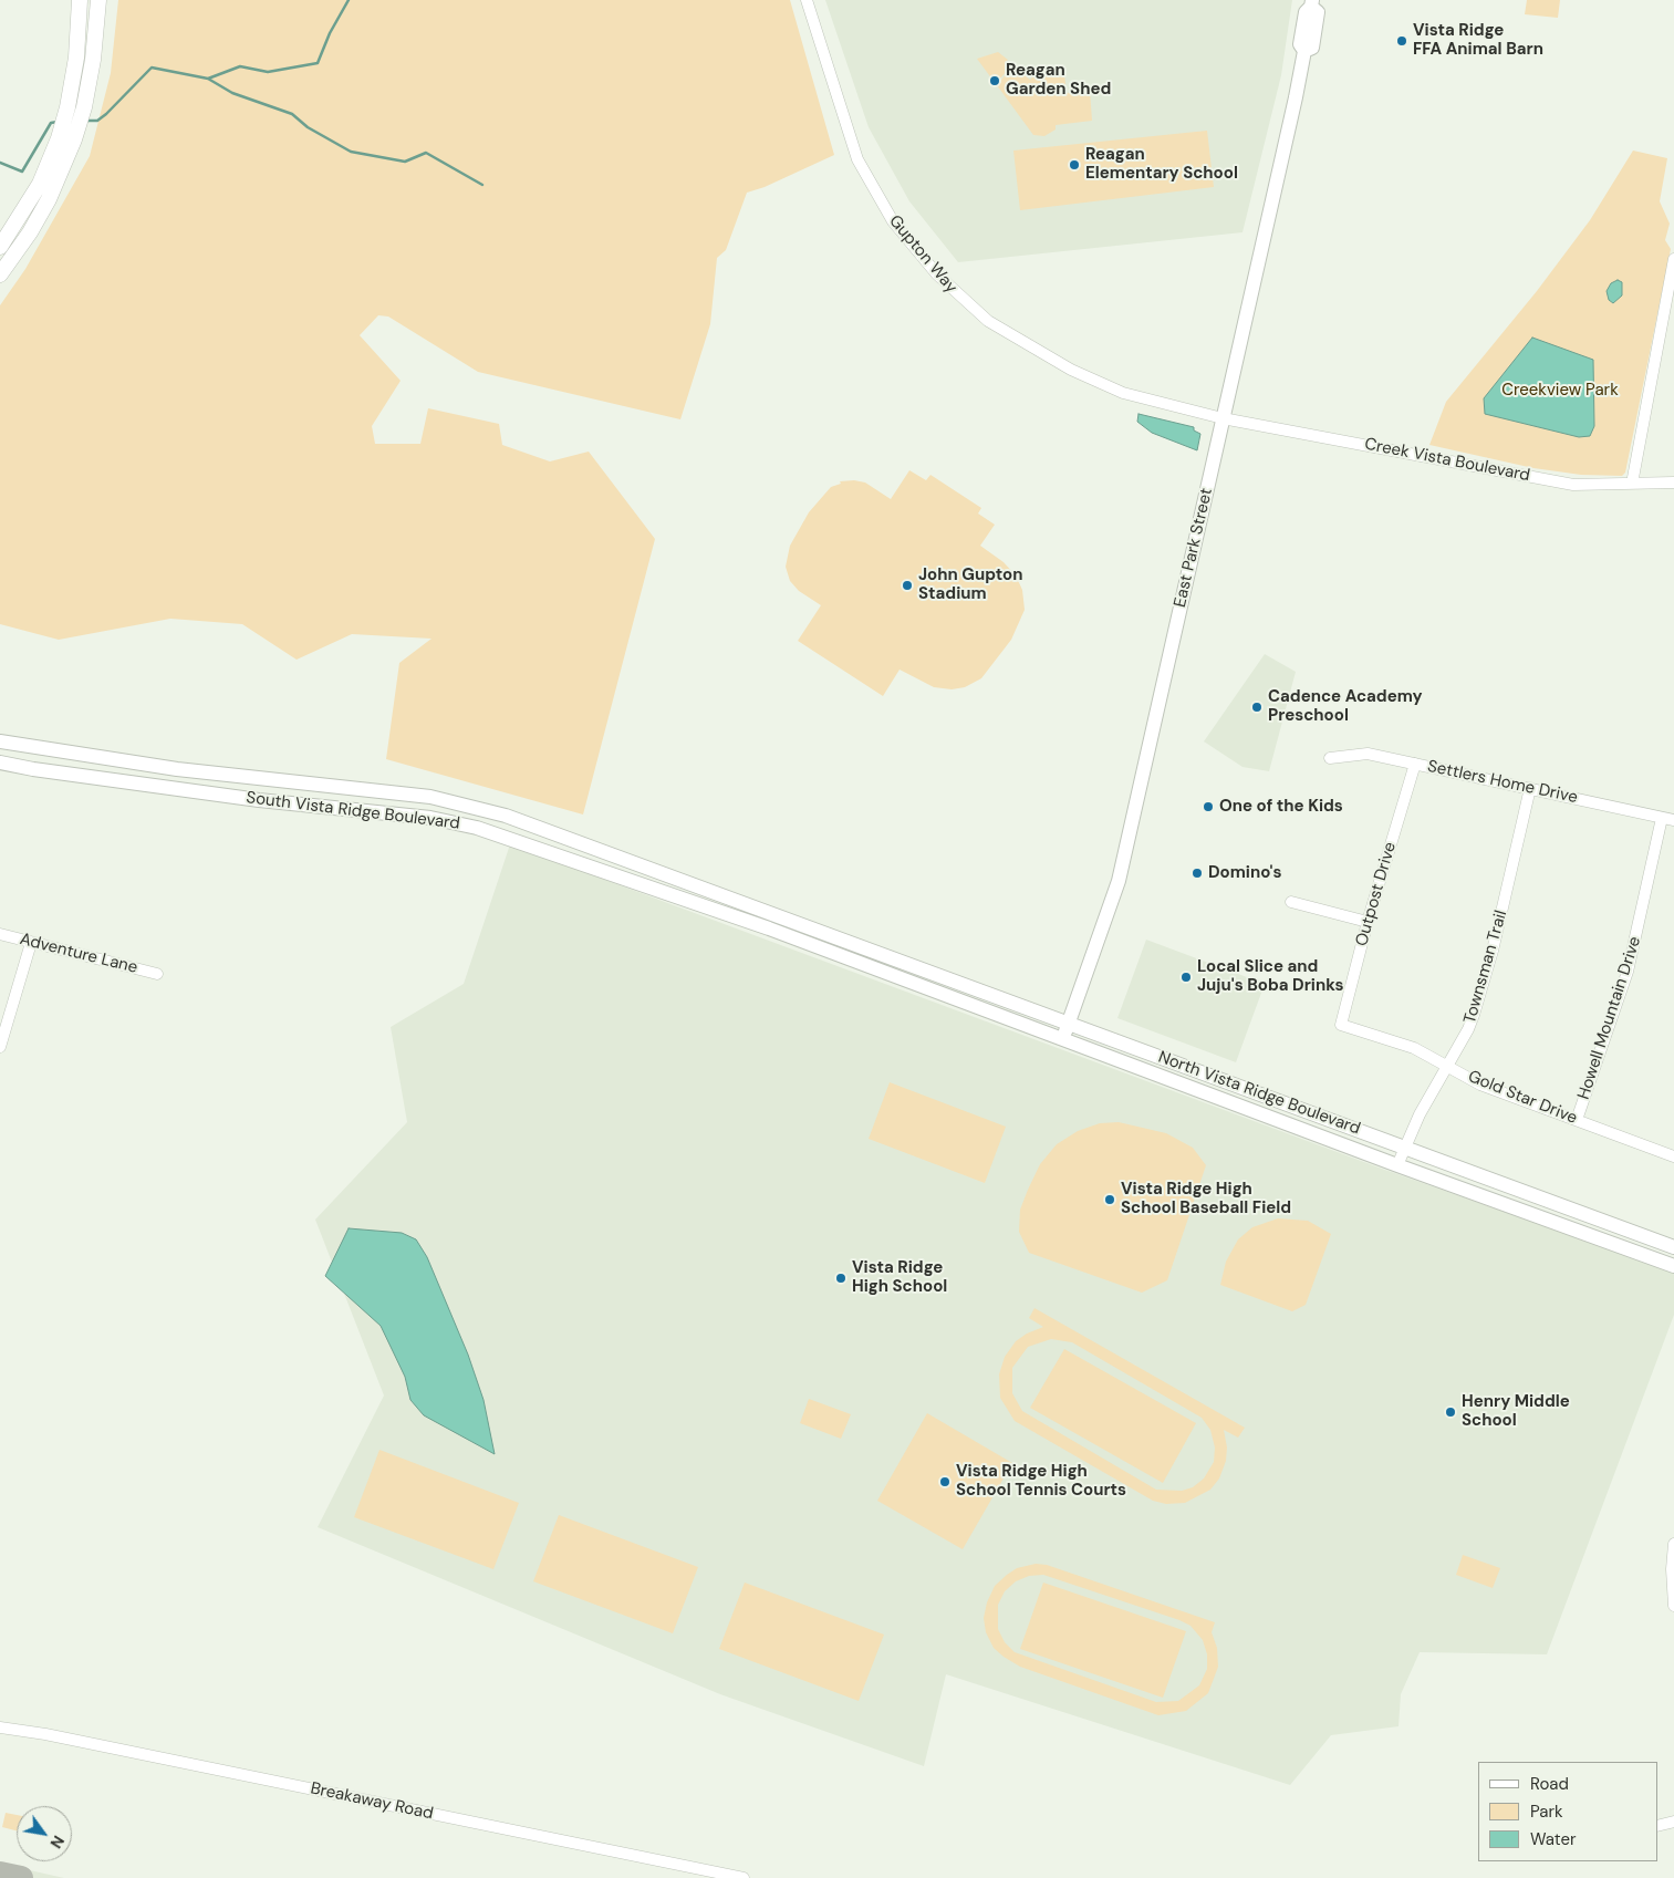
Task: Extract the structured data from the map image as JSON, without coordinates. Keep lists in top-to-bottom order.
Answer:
{
  "streets": {
    "street": [
      "Gupton Way",
      "Creek Vista Boulevard",
      "East Park Street",
      "Settlers Home Drive",
      "South Vista Ridge Boulevard",
      "Outpost Drive",
      "Adventure Lane",
      "Townsman Trail",
      "Howell Mountain Drive",
      "North Vista Ridge Boulevard",
      "Gold Star Drive",
      "Breakaway Road"
    ]
  },
  "crossings": [
    ["Gupton Way", "Creek Vista Boulevard"],
    ["Gupton Way", "East Park Street"],
    ["Creek Vista Boulevard", "East Park Street"],
    ["East Park Street", "North Vista Ridge Boulevard"],
    ["Settlers Home Drive", "Outpost Drive"],
    ["Settlers Home Drive", "Townsman Trail"],
    ["Settlers Home Drive", "Howell Mountain Drive"],
    ["South Vista Ridge Boulevard", "North Vista Ridge Boulevard"],
    ["Outpost Drive", "Gold Star Drive"],
    ["Townsman Trail", "North Vista Ridge Boulevard"],
    ["Townsman Trail", "Gold Star Drive"],
    ["Howell Mountain Drive", "Gold Star Drive"]
  ],
  "parks": ["Creekview Park"],
  "places": [
    "Vista Ridge FFA Animal Barn",
    "Reagan Garden Shed",
    "Reagan Elementary School",
    "John Gupton Stadium",
    "Cadence Academy Preschool",
    "One of the Kids",
    "Domino's",
    "Local Slice and Juju's Boba Drinks",
    "Vista Ridge High School Baseball Field",
    "Vista Ridge High School",
    "Henry Middle School",
    "Vista Ridge High School Tennis Courts"
  ],
  "legend": ["Road", "Park", "Water"],
  "north": "bottom right"
}
